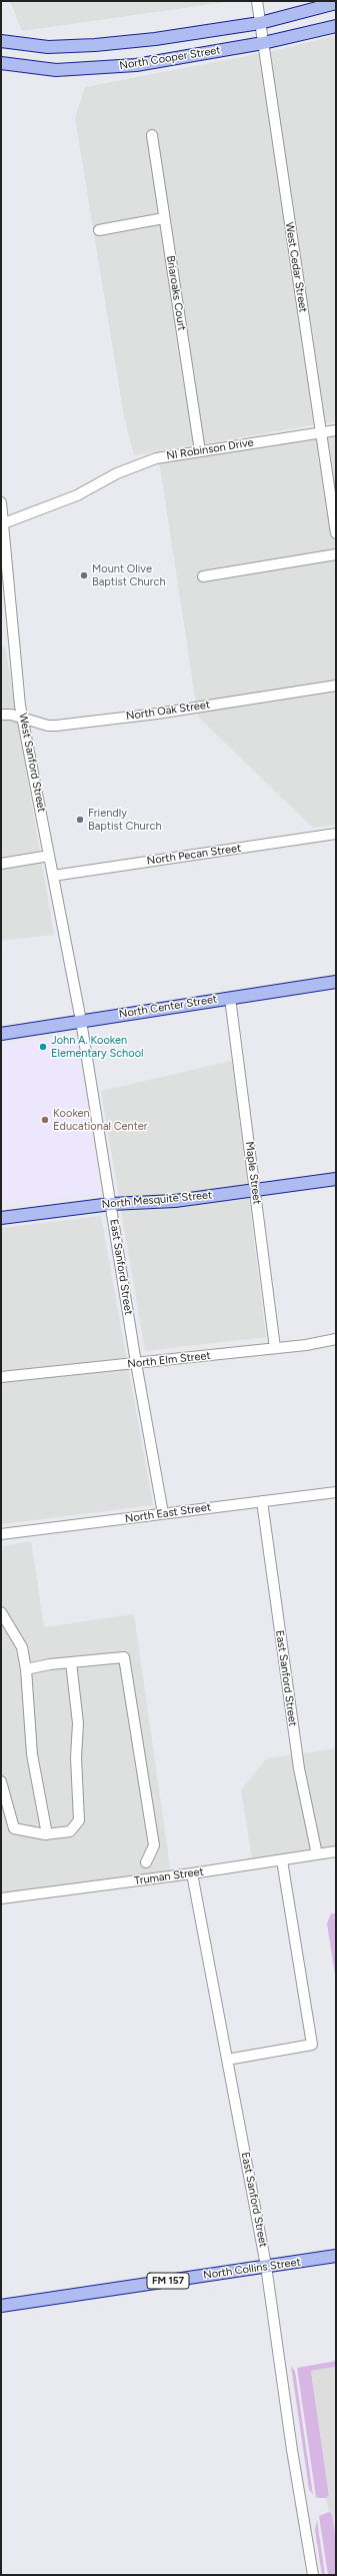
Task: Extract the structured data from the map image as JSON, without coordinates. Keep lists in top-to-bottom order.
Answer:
{
  "streets": {
    "main road": [
      "North Cooper Street",
      "North Center Street",
      "North Mesquite Street",
      "North Collins Street",
      "FM 157"
    ],
    "street": [
      "West Cedar Street",
      "Briaroaks Court",
      "Nl Robinson Drive",
      "North Oak Street",
      "West Sanford Street",
      "North Pecan Street",
      "Maple Street",
      "East Sanford Street",
      "North Elm Street",
      "North East Street",
      "Truman Street"
    ]
  },
  "crossings": [
    ["North Cooper Street", "West Cedar Street"],
    ["West Cedar Street", "Nl Robinson Drive"],
    ["Briaroaks Court", "Nl Robinson Drive"],
    ["Nl Robinson Drive", "West Sanford Street"],
    ["North Oak Street", "West Sanford Street"],
    ["West Sanford Street", "North Pecan Street"],
    ["West Sanford Street", "North Center Street"],
    ["West Sanford Street", "East Sanford Street"],
    ["North Center Street", "Maple Street"],
    ["North Center Street", "East Sanford Street"],
    ["Maple Street", "North Mesquite Street"],
    ["Maple Street", "North Elm Street"],
    ["North Mesquite Street", "East Sanford Street"],
    ["East Sanford Street", "North Elm Street"],
    ["East Sanford Street", "North East Street"],
    ["East Sanford Street", "Truman Street"],
    ["East Sanford Street", "North Collins Street"]
  ],
  "places": [
    "Mount Olive Baptist Church",
    "Friendly Baptist Church",
    "John A. Kooken Elementary School",
    "Kooken Educational Center"
  ]
}
